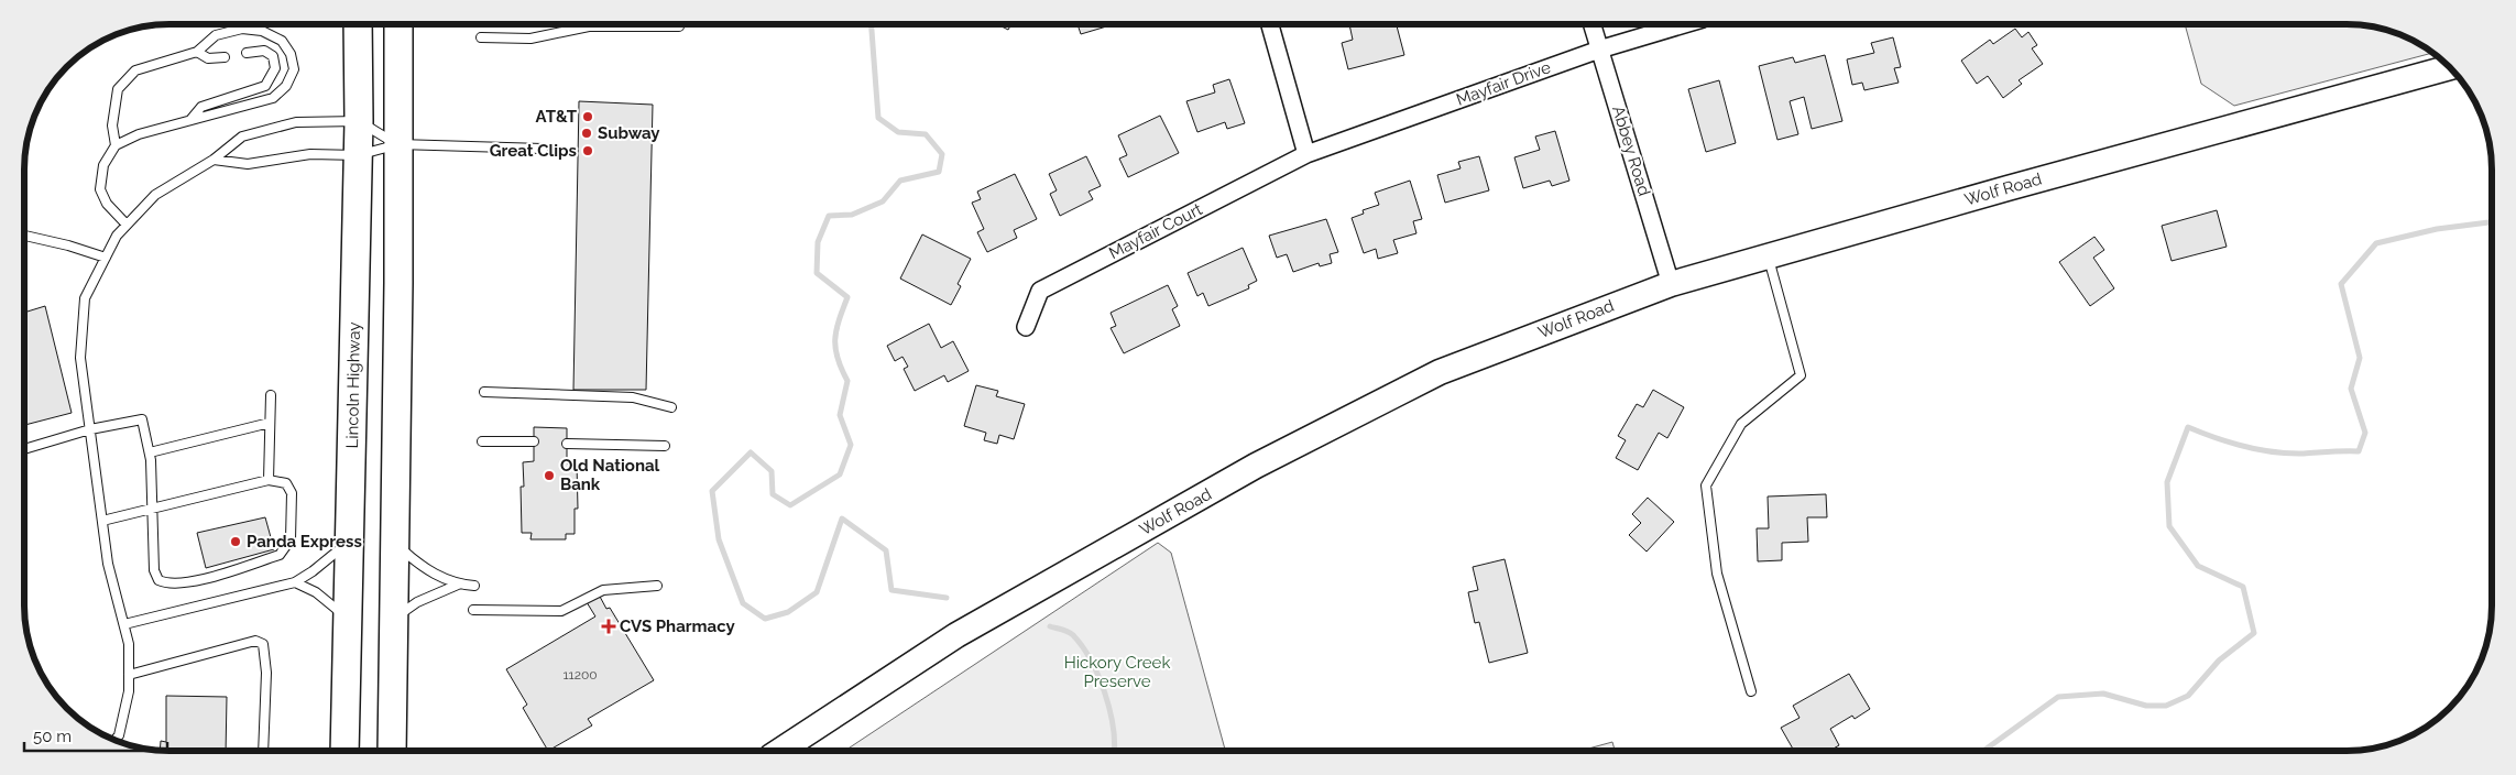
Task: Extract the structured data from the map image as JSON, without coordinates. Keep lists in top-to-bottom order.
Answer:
{
  "streets": {
    "main road": ["Wolf Road", "Lincoln Highway"],
    "street": ["Mayfair Drive", "Abbey Road", "Mayfair Court"]
  },
  "crossings": [
    ["Mayfair Drive", "Abbey Road"],
    ["Mayfair Drive", "Mayfair Court"],
    ["Abbey Road", "Wolf Road"]
  ],
  "parks": ["Hickory Creek Preserve"],
  "places": {
    "other": [
      "AT&T",
      "Subway",
      "Great Clips",
      "Old National Bank",
      "Panda Express"
    ],
    "health": ["CVS Pharmacy"]
  },
  "house_numbers": ["11200"],
  "scale_bar": "50 m"
}
